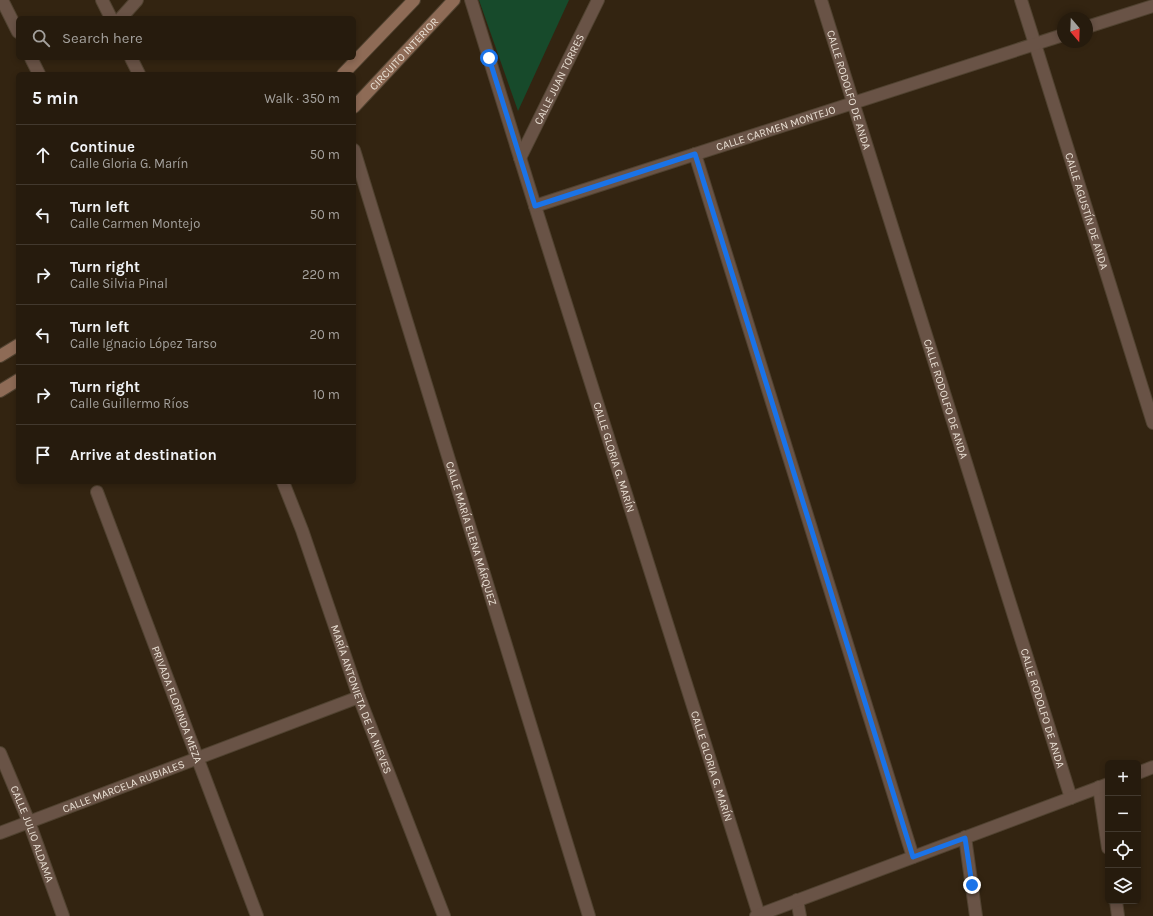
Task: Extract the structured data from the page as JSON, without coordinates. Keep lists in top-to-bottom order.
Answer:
{
  "streets": {
    "main road": ["CIRCUITO INTERIOR"],
    "street": [
      "CALLE JUAN TORRES",
      "CALLE RODOLFO DE ANDA",
      "CALLE CARMEN MONTEJO",
      "CALLE AGUSTÍN DE ANDA",
      "CALLE GLORIA G. MARÍN",
      "CALLE MARÍA ELENA MÁRQUEZ",
      "MARÍA ANTONIETA DE LA NIEVES",
      "PRIVADA FLORINDA MEZA",
      "CALLE MARCELA RUBIALES",
      "CALLE JULIO ALDAMA"
    ]
  },
  "crossings": [
    ["CALLE JUAN TORRES", "CALLE GLORIA G. MARÍN"],
    ["CALLE RODOLFO DE ANDA", "CALLE CARMEN MONTEJO"],
    ["CALLE CARMEN MONTEJO", "CALLE AGUSTÍN DE ANDA"],
    ["CALLE CARMEN MONTEJO", "CALLE GLORIA G. MARÍN"],
    ["MARÍA ANTONIETA DE LA NIEVES", "CALLE MARCELA RUBIALES"],
    ["PRIVADA FLORINDA MEZA", "CALLE MARCELA RUBIALES"],
    ["CALLE MARCELA RUBIALES", "CALLE JULIO ALDAMA"]
  ],
  "north": "bottom",
  "page": {
    "search": "Search here",
    "heading": ["5 min", "Walk · 350 m"],
    "list": [
      ["Continue", "Calle Gloria G. Marín", "50 m"],
      ["Turn left", "Calle Carmen Montejo", "50 m"],
      ["Turn right", "Calle Silvia Pinal", "220 m"],
      ["Turn left", "Calle Ignacio López Tarso", "20 m"],
      ["Turn right", "Calle Guillermo Ríos", "10 m"],
      "Arrive at destination"
    ],
    "map_buttons": ["+", "−"]
  }
}
